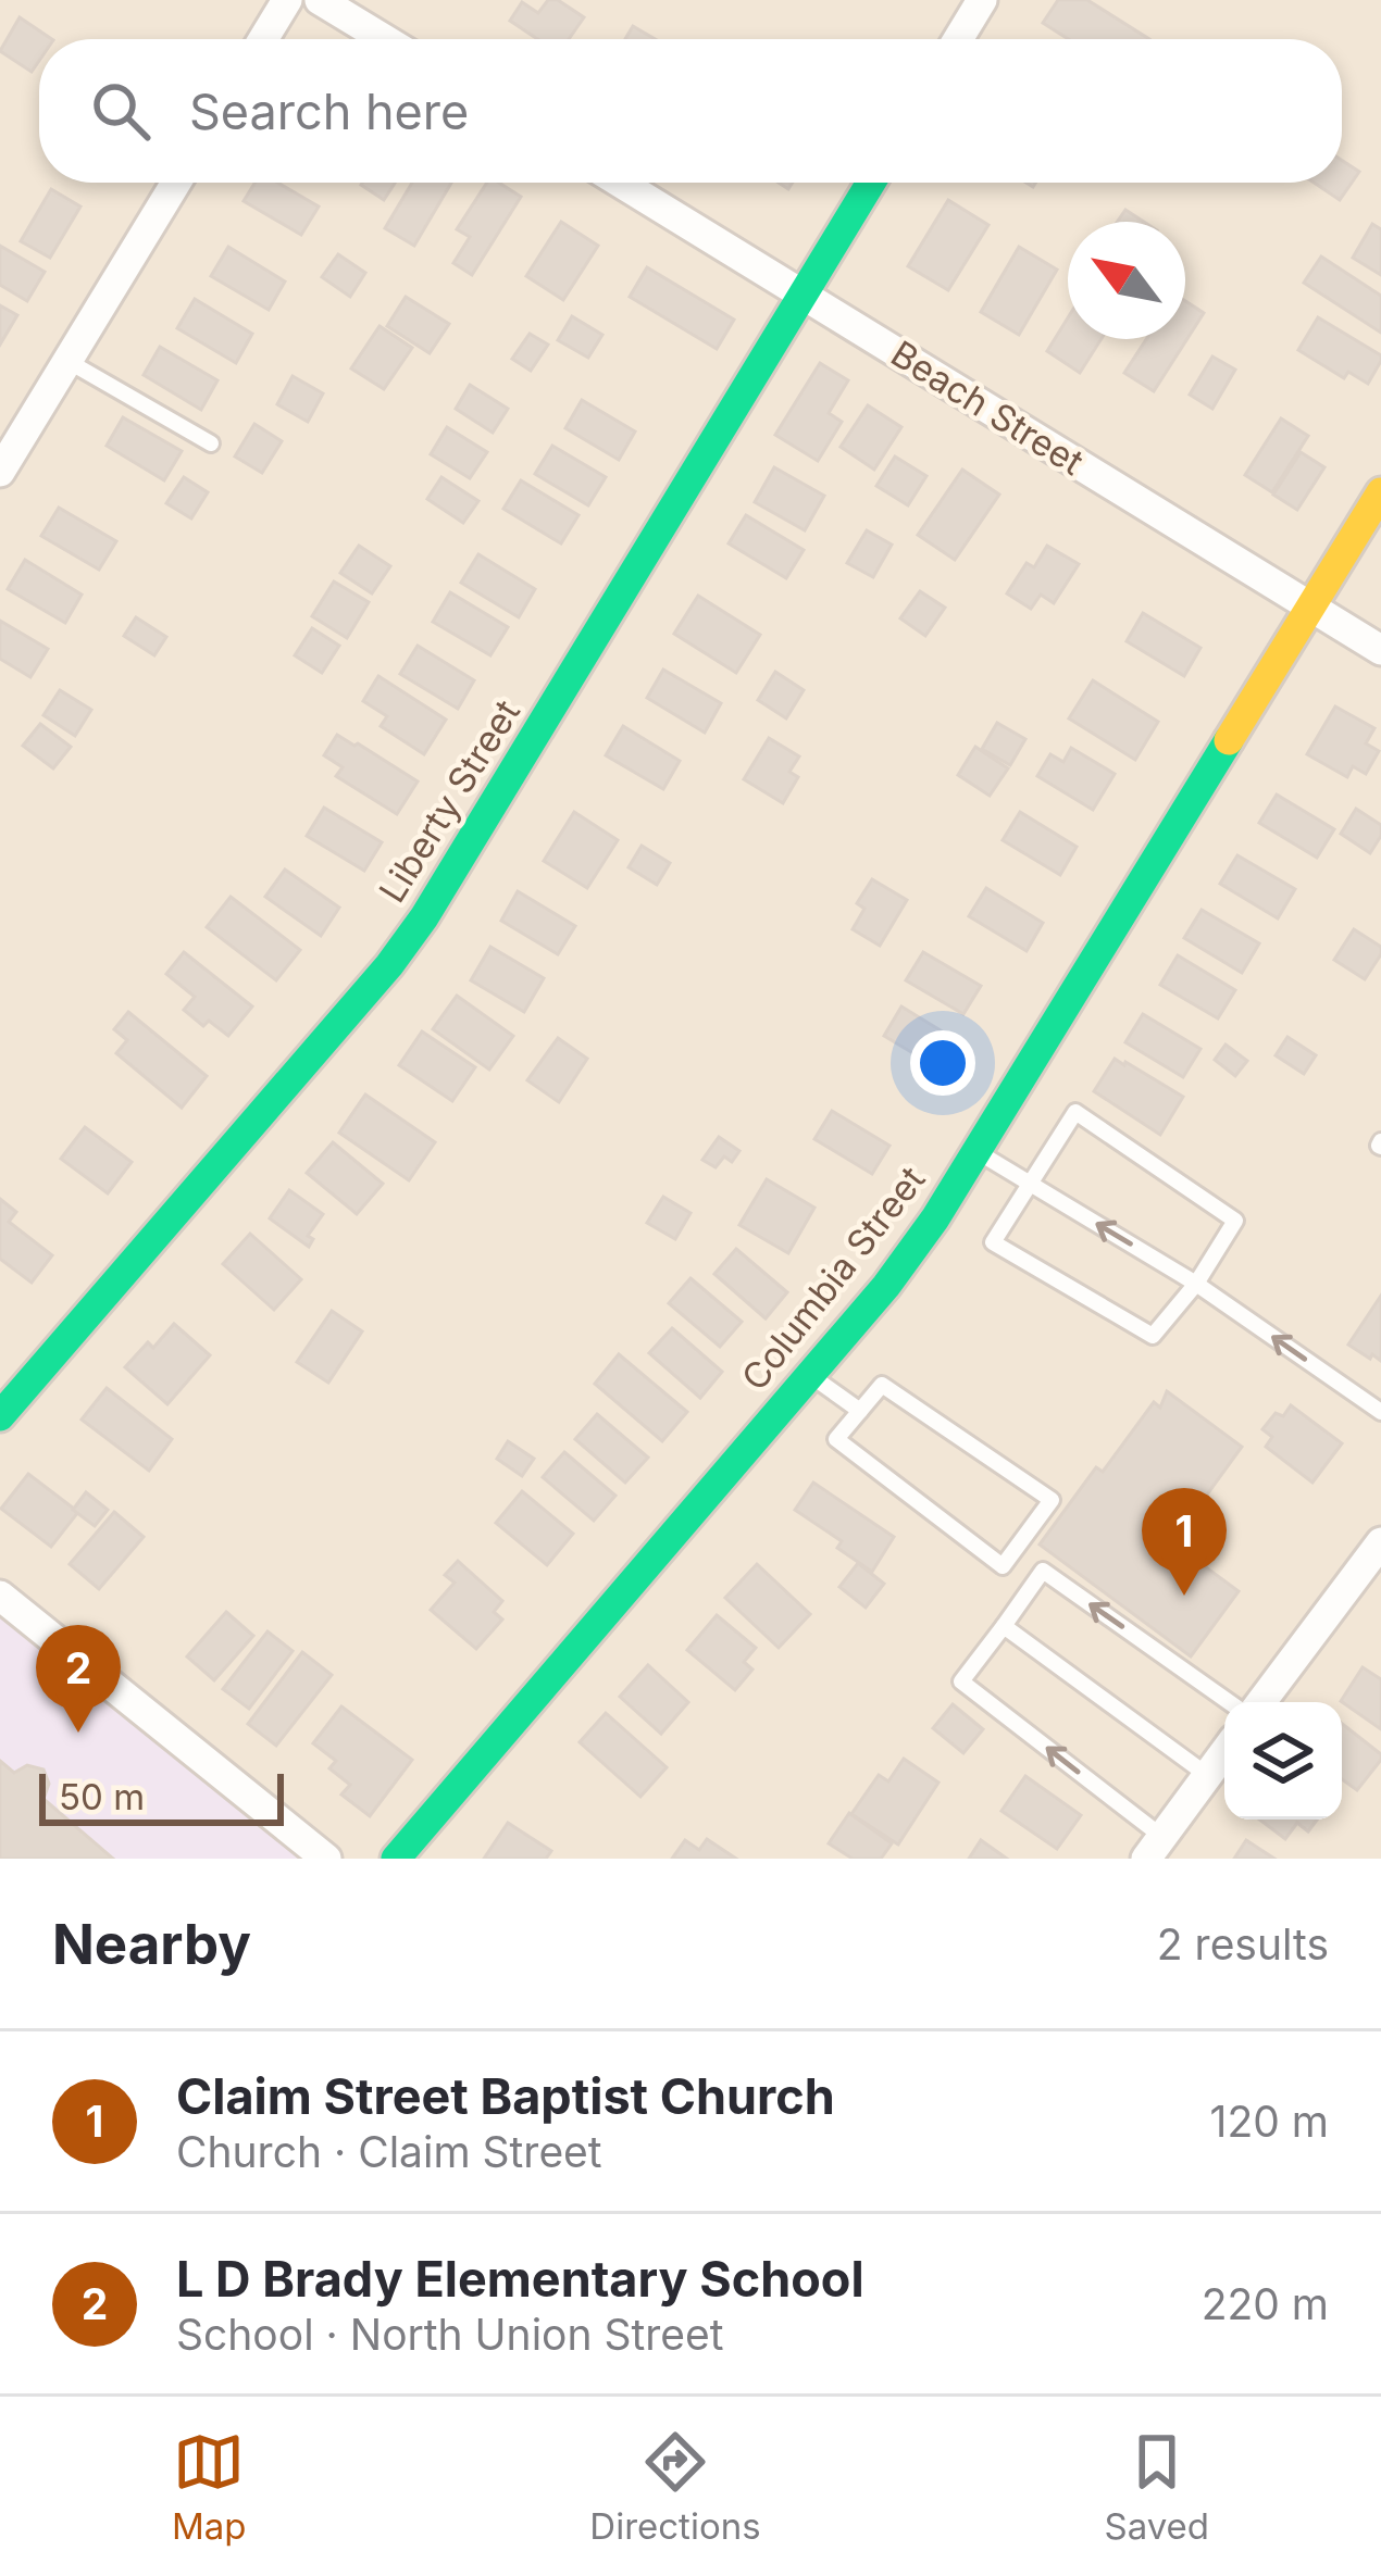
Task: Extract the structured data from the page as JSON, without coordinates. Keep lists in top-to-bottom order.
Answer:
{
  "streets": {
    "street": ["Beach Street", "Liberty Street", "Columbia Street"]
  },
  "crossings": [
    ["Beach Street", "Liberty Street"],
    ["Beach Street", "Columbia Street"]
  ],
  "scale_bar": "50 m",
  "north": "top left",
  "page": {
    "search": "Search here",
    "pins": ["1", "2"],
    "scale": "50 m",
    "heading": ["Nearby", "2 results"],
    "list": [
      {
        "mark": "1",
        "name": "Claim Street Baptist Church",
        "note": "Church · Claim Street",
        "value": "120 m"
      },
      {
        "mark": "2",
        "name": "L D Brady Elementary School",
        "note": "School · North Union Street",
        "value": "220 m"
      }
    ],
    "nav": ["Map", "Directions", "Saved"]
  }
}
